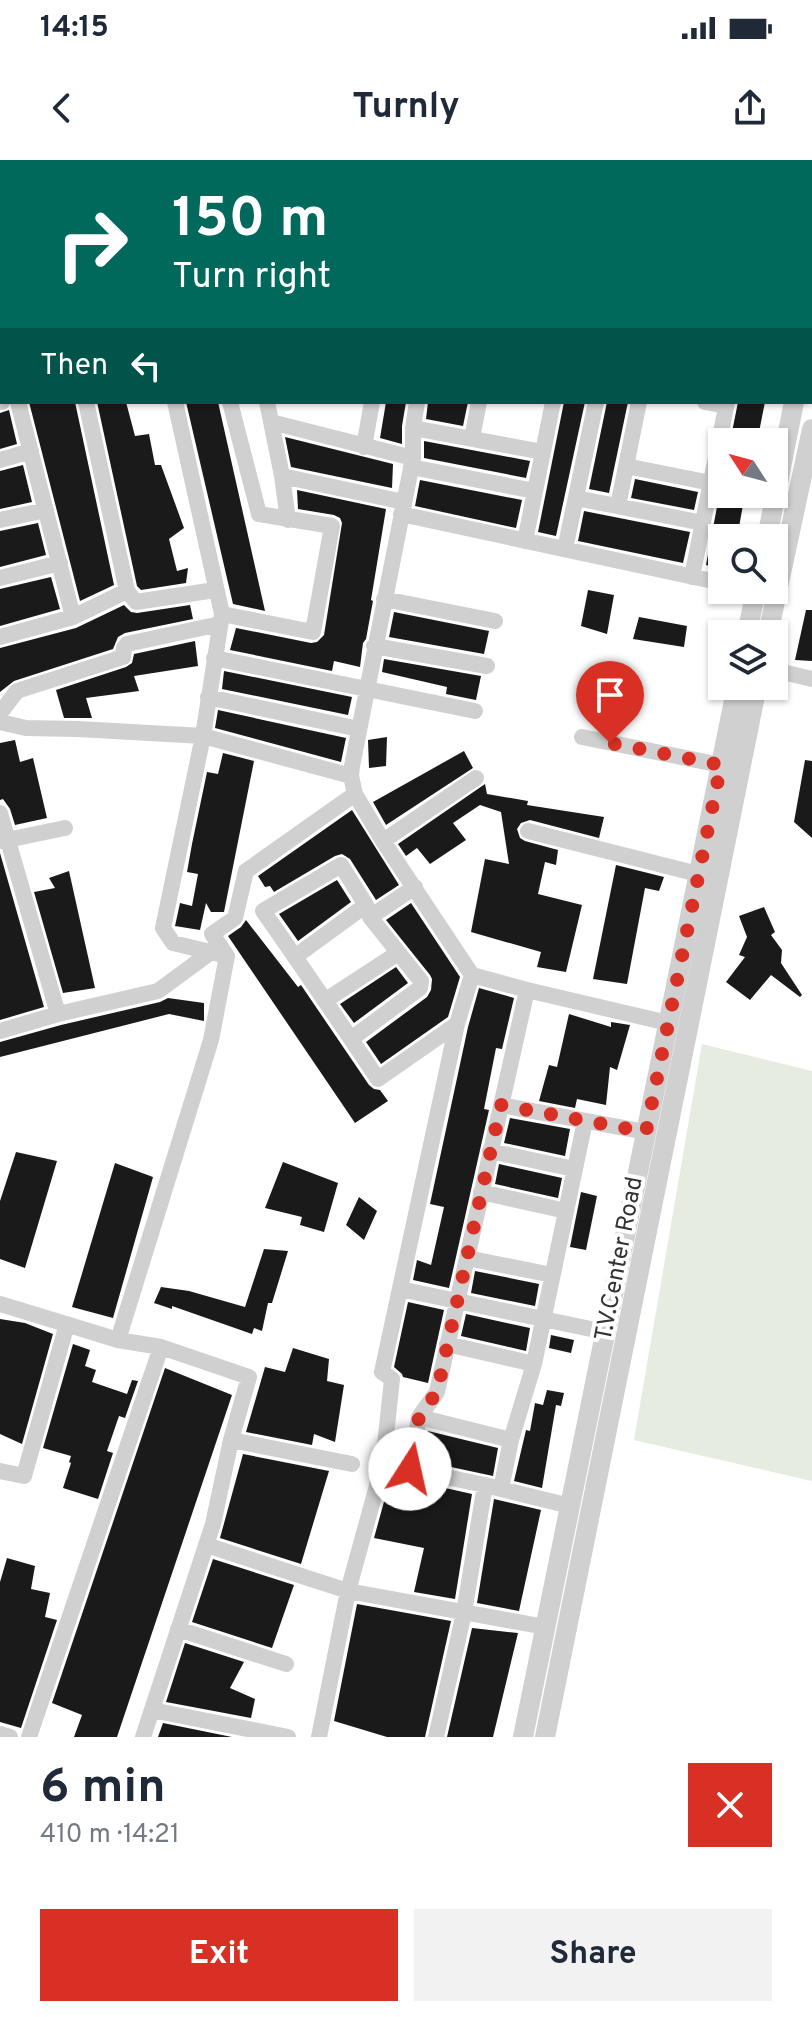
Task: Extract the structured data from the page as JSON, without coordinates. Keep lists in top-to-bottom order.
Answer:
{
  "streets": {
    "street": ["T.V.Center Road"]
  },
  "north": "top left",
  "page": {
    "status": "14:15",
    "header": "Turnly",
    "turn": ["150 m", "Turn right"],
    "then": "Then",
    "heading": ["6 min", "410 m · 14:21"],
    "buttons": ["Exit", "Share"]
  }
}
